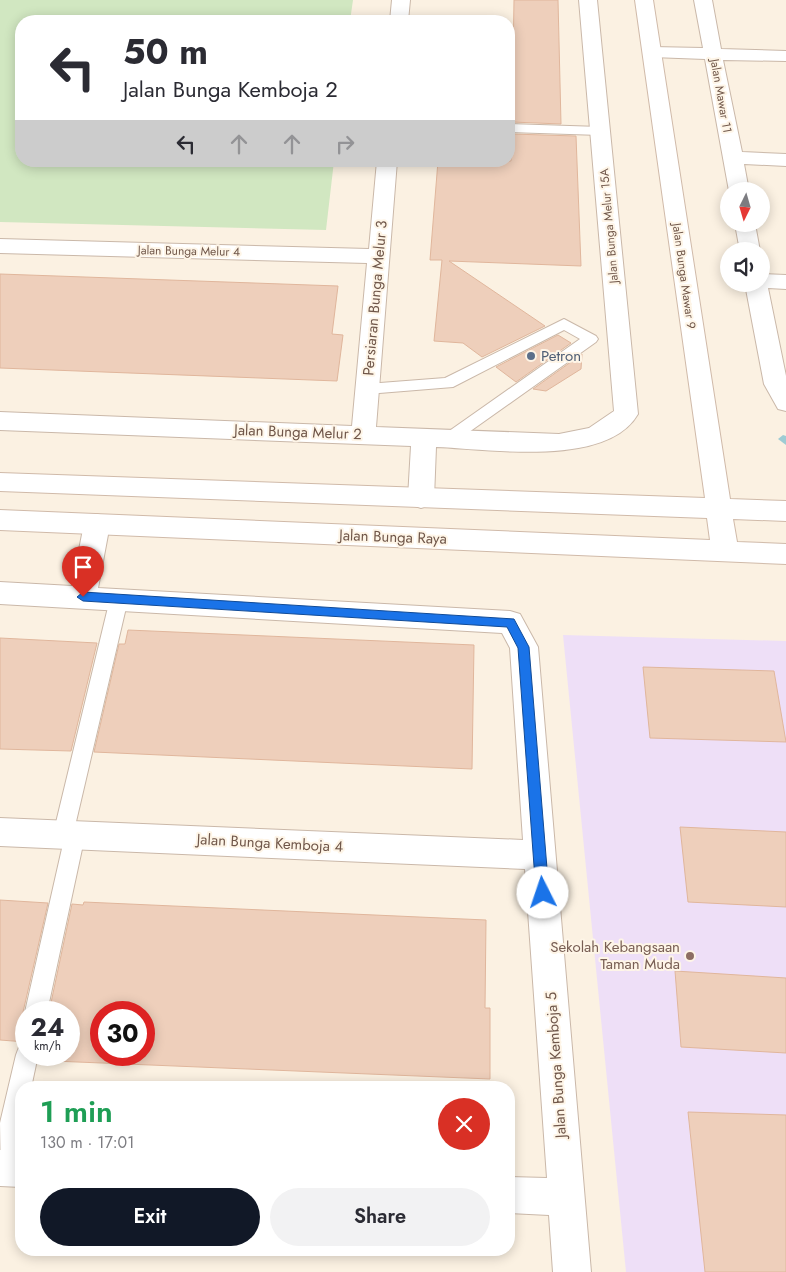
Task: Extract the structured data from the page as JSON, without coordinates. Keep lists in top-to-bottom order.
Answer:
{
  "streets": {
    "street": [
      "Jalan Mawar 11",
      "Jalan Bunga Melur 15A",
      "Jalan Bunga Melur 4",
      "Jalan Bunga Mawar 9",
      "Persiaran Bunga Melur 3",
      "Jalan Bunga Melur 2",
      "Jalan Bunga Raya",
      "Jalan Bunga Kemboja 4",
      "Jalan Bunga Kemboja 5"
    ]
  },
  "crossings": [
    ["Jalan Bunga Melur 15A", "Jalan Bunga Melur 2"],
    ["Jalan Bunga Melur 4", "Persiaran Bunga Melur 3"],
    ["Jalan Bunga Mawar 9", "Jalan Bunga Raya"],
    ["Persiaran Bunga Melur 3", "Jalan Bunga Melur 2"],
    ["Jalan Bunga Kemboja 4", "Jalan Bunga Kemboja 5"]
  ],
  "places": ["Petron", "Sekolah Kebangsaan Taman Muda"],
  "north": "bottom",
  "page": {
    "turn": ["50 m", "Jalan Bunga Kemboja 2"],
    "speed": "24 km/h",
    "limit": "30",
    "heading": ["1 min", "130 m · 17:01"],
    "buttons": ["Exit", "Share"]
  }
}
